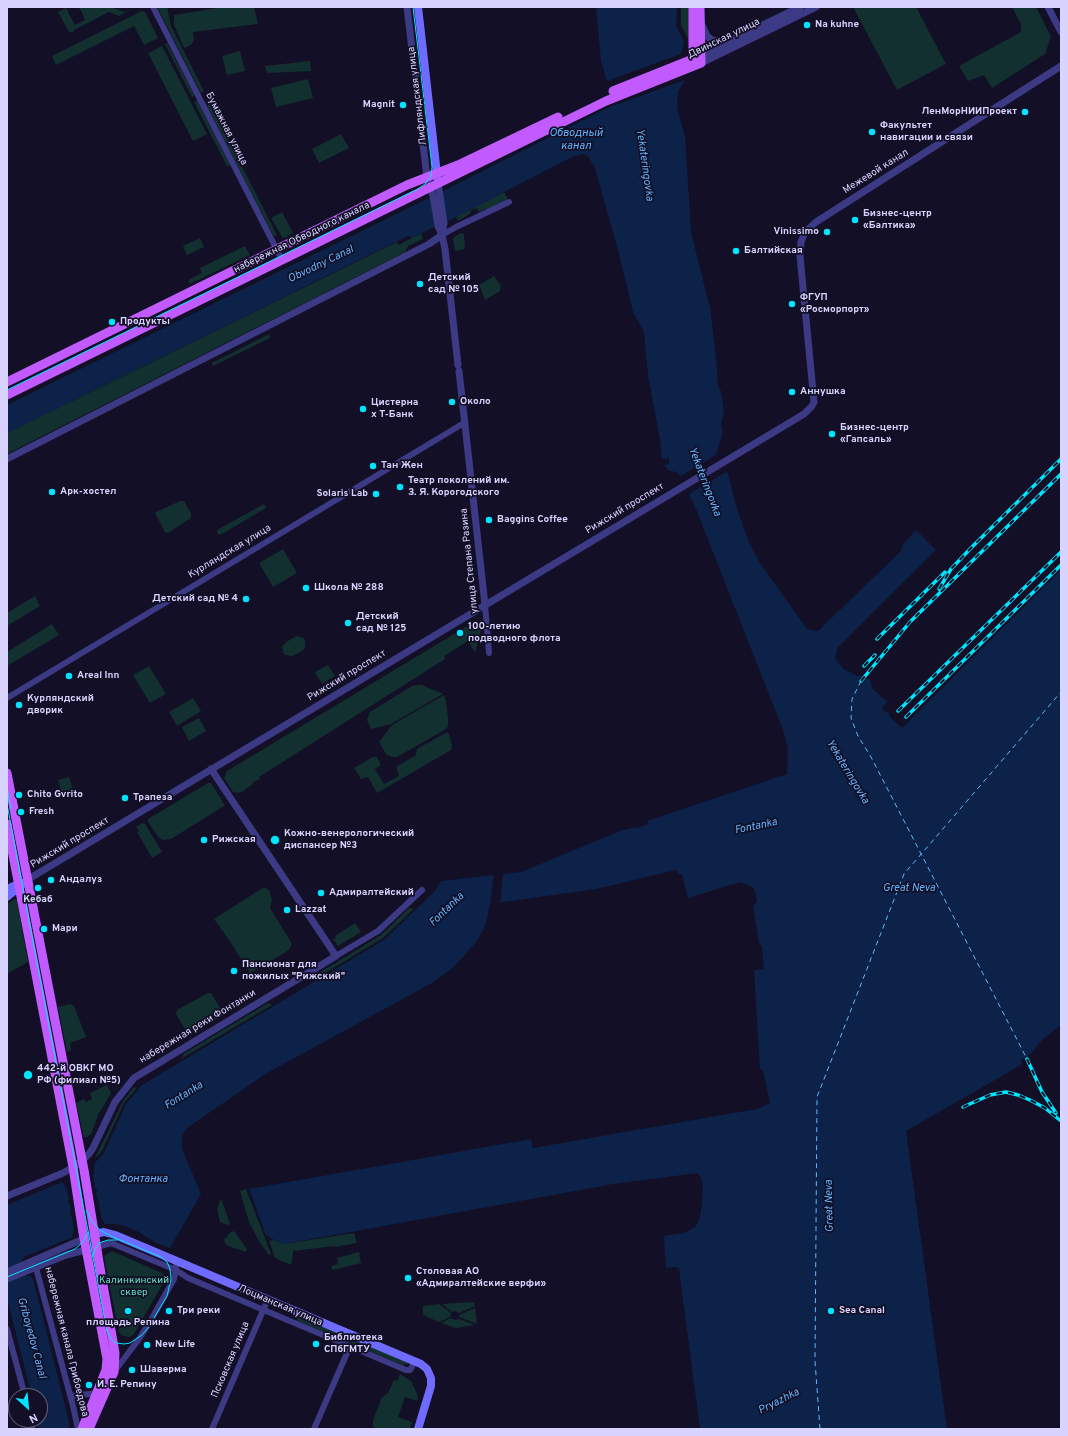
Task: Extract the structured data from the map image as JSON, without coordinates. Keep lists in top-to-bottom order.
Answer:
{
  "streets": {
    "main road": [
      "Двинская улица",
      "Лифляндская улица",
      "набережная Обводного канала",
      "Рижский проспект",
      "Лоцманская улица"
    ],
    "street": [
      "Бумажная улица",
      "Межевой канал",
      "Курляндская улица",
      "улица Степана Разина",
      "набережная реки Фонтанки",
      "набережная канала Грибоедова",
      "Псковская улица"
    ]
  },
  "crossings": [
    ["Двинская улица", "набережная Обводного канала"],
    ["Лифляндская улица", "набережная Обводного канала"],
    ["Лифляндская улица", "улица Степана Разина"],
    ["Бумажная улица", "набережная Обводного канала"],
    ["Межевой канал", "Рижский проспект"],
    ["набережная Обводного канала", "улица Степана Разина"],
    ["Рижский проспект", "улица Степана Разина"],
    ["Курляндская улица", "улица Степана Разина"],
    ["Лоцманская улица", "Псковская улица"]
  ],
  "water": [
    "Обводный канал",
    "Yekateringovka",
    "Obvodny Canal",
    "Fontanka",
    "Great Neva",
    "Фонтанка",
    "Griboyedov Canal",
    "Pryazhka"
  ],
  "parks": ["Калинкинский сквер"],
  "places": [
    "Na kuhne",
    "Magnit",
    "ЛенМорНИИПроект",
    "Факультет навигации и связи",
    "Бизнес-центр «Балтика»",
    "Vinissimo",
    "Балтийская",
    "Детский сад № 105",
    "ФГУП «Росморпорт»",
    "Продукты",
    "Аннушка",
    "Около",
    "Цистерна х Т-Банк",
    "Бизнес-центр «Гапсаль»",
    "Тан Жен",
    "Театр поколений им. З. Я. Корогодского",
    "Арк-хостел",
    "Solaris Lab",
    "Baggins Coffee",
    "Школа № 288",
    "Детский сад № 4",
    "Детский сад № 125",
    "100-летию подводного флота",
    "Areal Inn",
    "Курляндский дворик",
    "Chito Gvrito",
    "Трапеза",
    "Fresh",
    "Рижская",
    "Кожно-венерологический диспансер №3",
    "Андалуз",
    "Кебаб",
    "Адмиралтейский",
    "Lazzat",
    "Мари",
    "Пансионат для пожилых \"Рижский\"",
    "442-й ОВКГ МО РФ (филиал №5)",
    "Столовая АО «Адмиралтейские верфи»",
    "площадь Репина",
    "Три реки",
    "Sea Canal",
    "Библиотека СПбГМТУ",
    "New Life",
    "Шаверма",
    "И. Е. Репину"
  ],
  "north": "bottom right"
}
